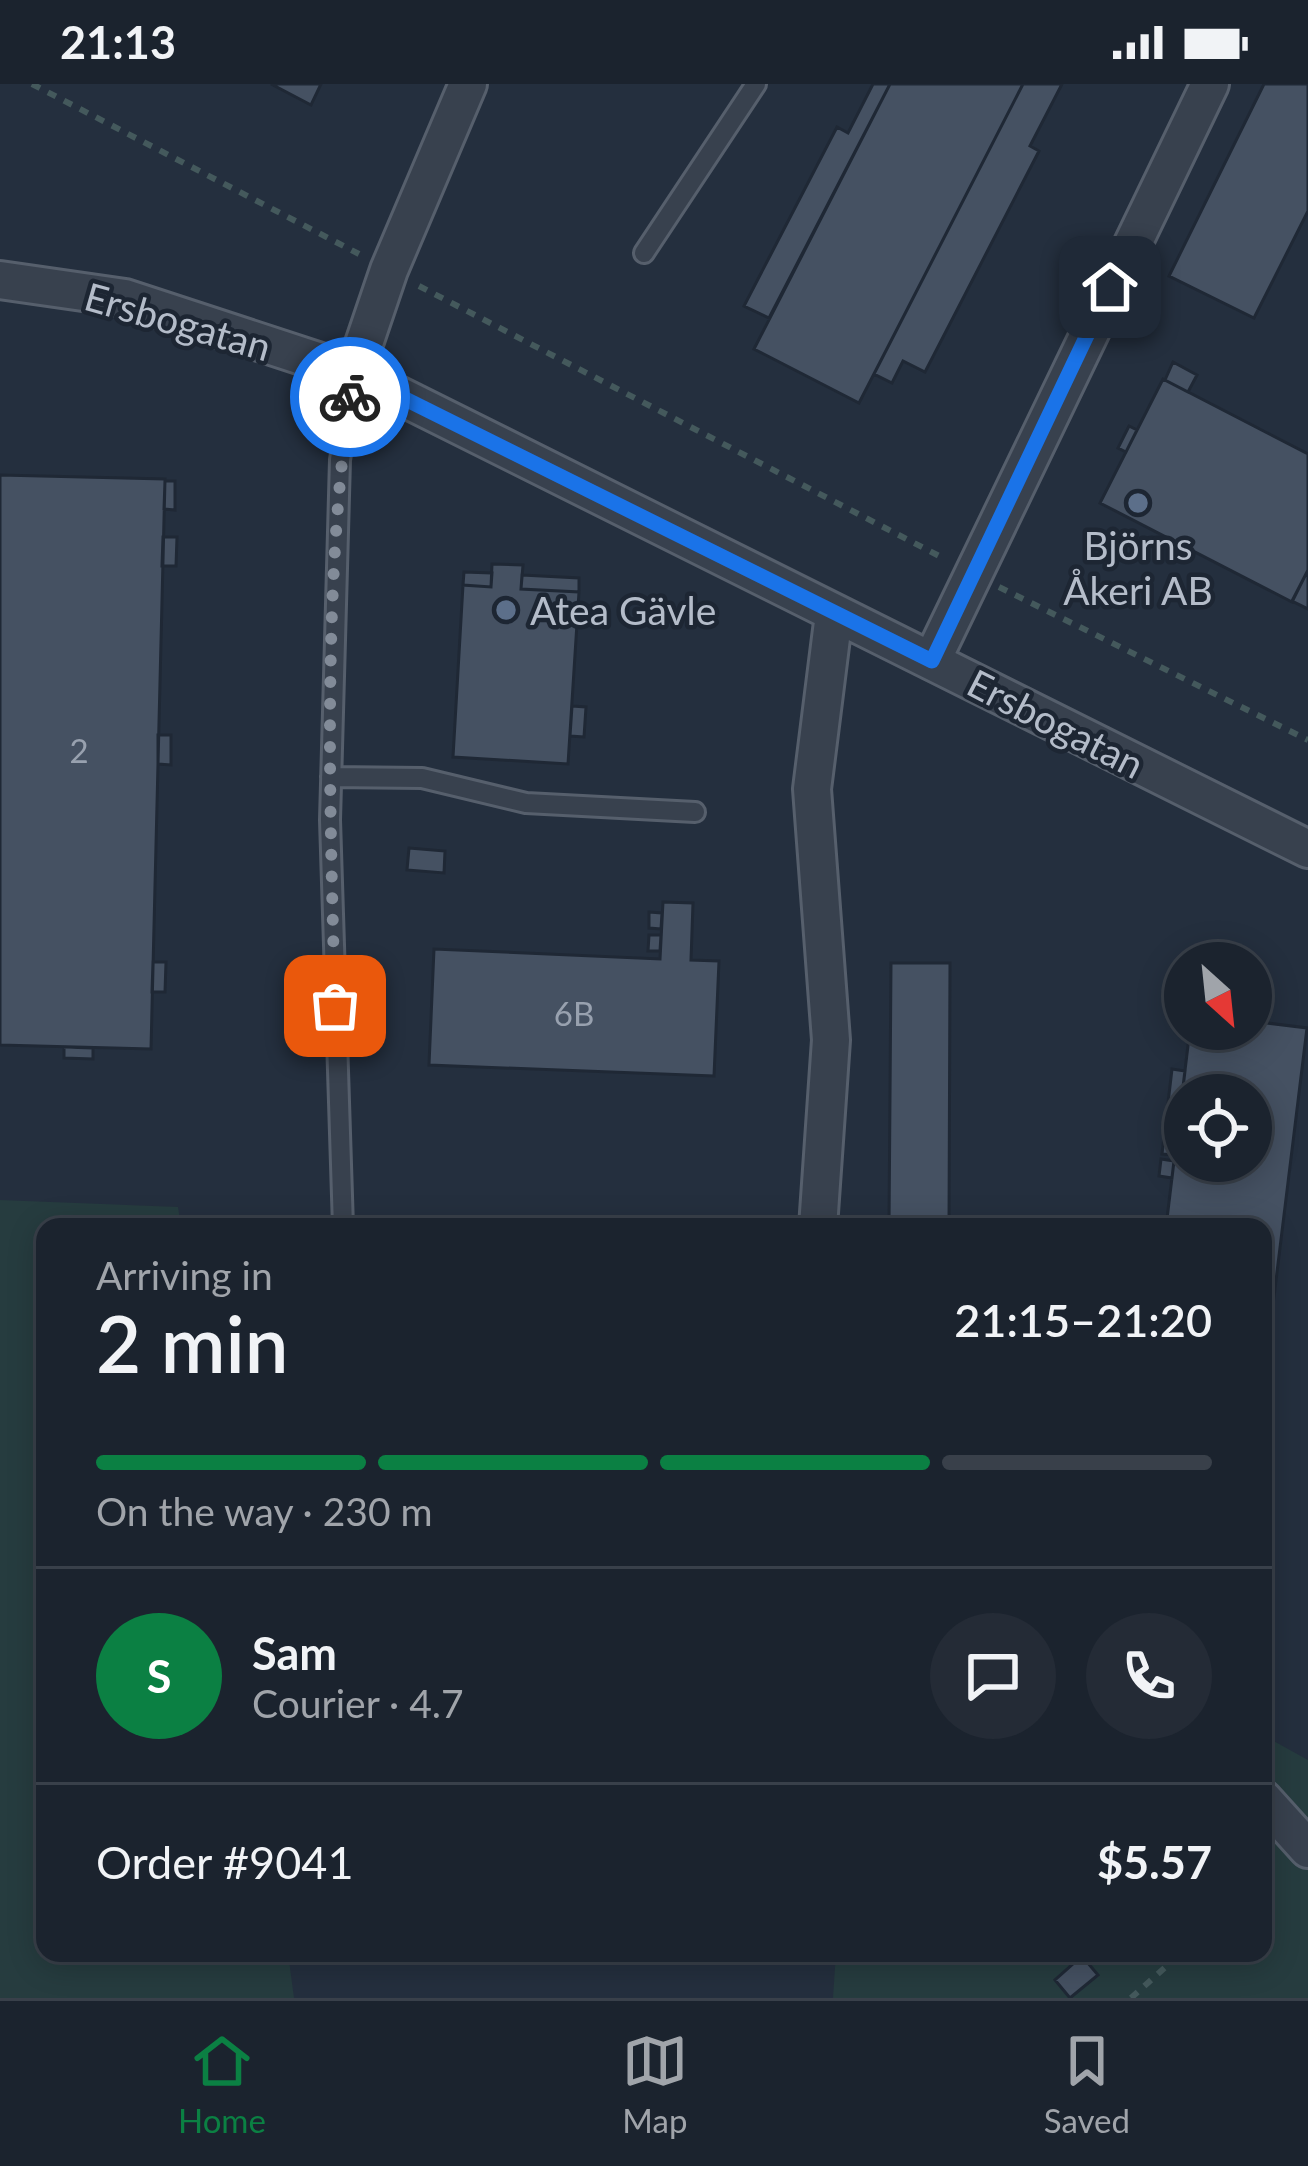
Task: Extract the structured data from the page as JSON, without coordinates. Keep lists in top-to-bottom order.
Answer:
{
  "streets": {
    "street": ["Ersbogatan"]
  },
  "places": ["Björns Åkeri AB", "Atea Gävle"],
  "house_numbers": ["2", "6B"],
  "north": "bottom right",
  "page": {
    "status": "21:13",
    "heading": ["2 min", "Arriving in", "21:15–21:20"],
    "panel": [
      "Sam",
      "Courier · 4.7",
      "Order #9041",
      "$5.57"
    ],
    "bar": "On the way · 230 m",
    "round": "S",
    "tabs": ["Home", "Map", "Saved"]
  }
}
